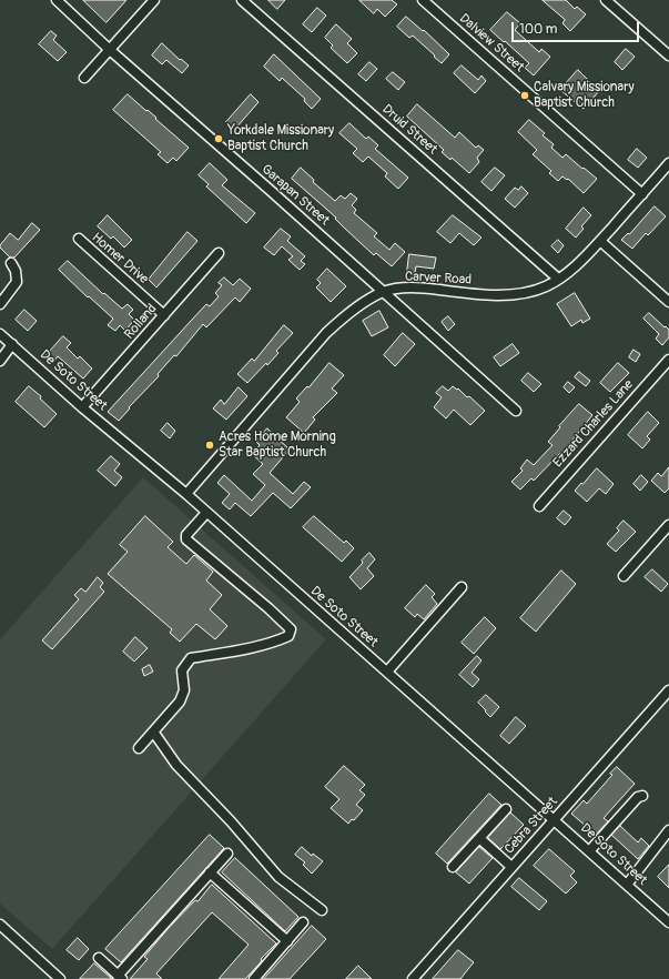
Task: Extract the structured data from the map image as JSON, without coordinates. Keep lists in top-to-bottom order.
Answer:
{
  "streets": {
    "street": [
      "Dalview Street",
      "Druid Street",
      "Garapan Street",
      "Homer Drive",
      "Carver Road",
      "Rolland",
      "De Soto Street",
      "Ezzard Charles Lane",
      "Cebra Street"
    ]
  },
  "crossings": [
    ["Dalview Street", "Carver Road"],
    ["Druid Street", "Carver Road"],
    ["Garapan Street", "Carver Road"],
    ["Homer Drive", "Rolland"],
    ["Carver Road", "De Soto Street"],
    ["Rolland", "De Soto Street"],
    ["De Soto Street", "Cebra Street"]
  ],
  "places": ["Calvary Missionary Baptist Church", "Yorkdale Missionary Baptist Church", "Acres Home Morning Star Baptist Church"],
  "scale_bar": "100 m"
}
